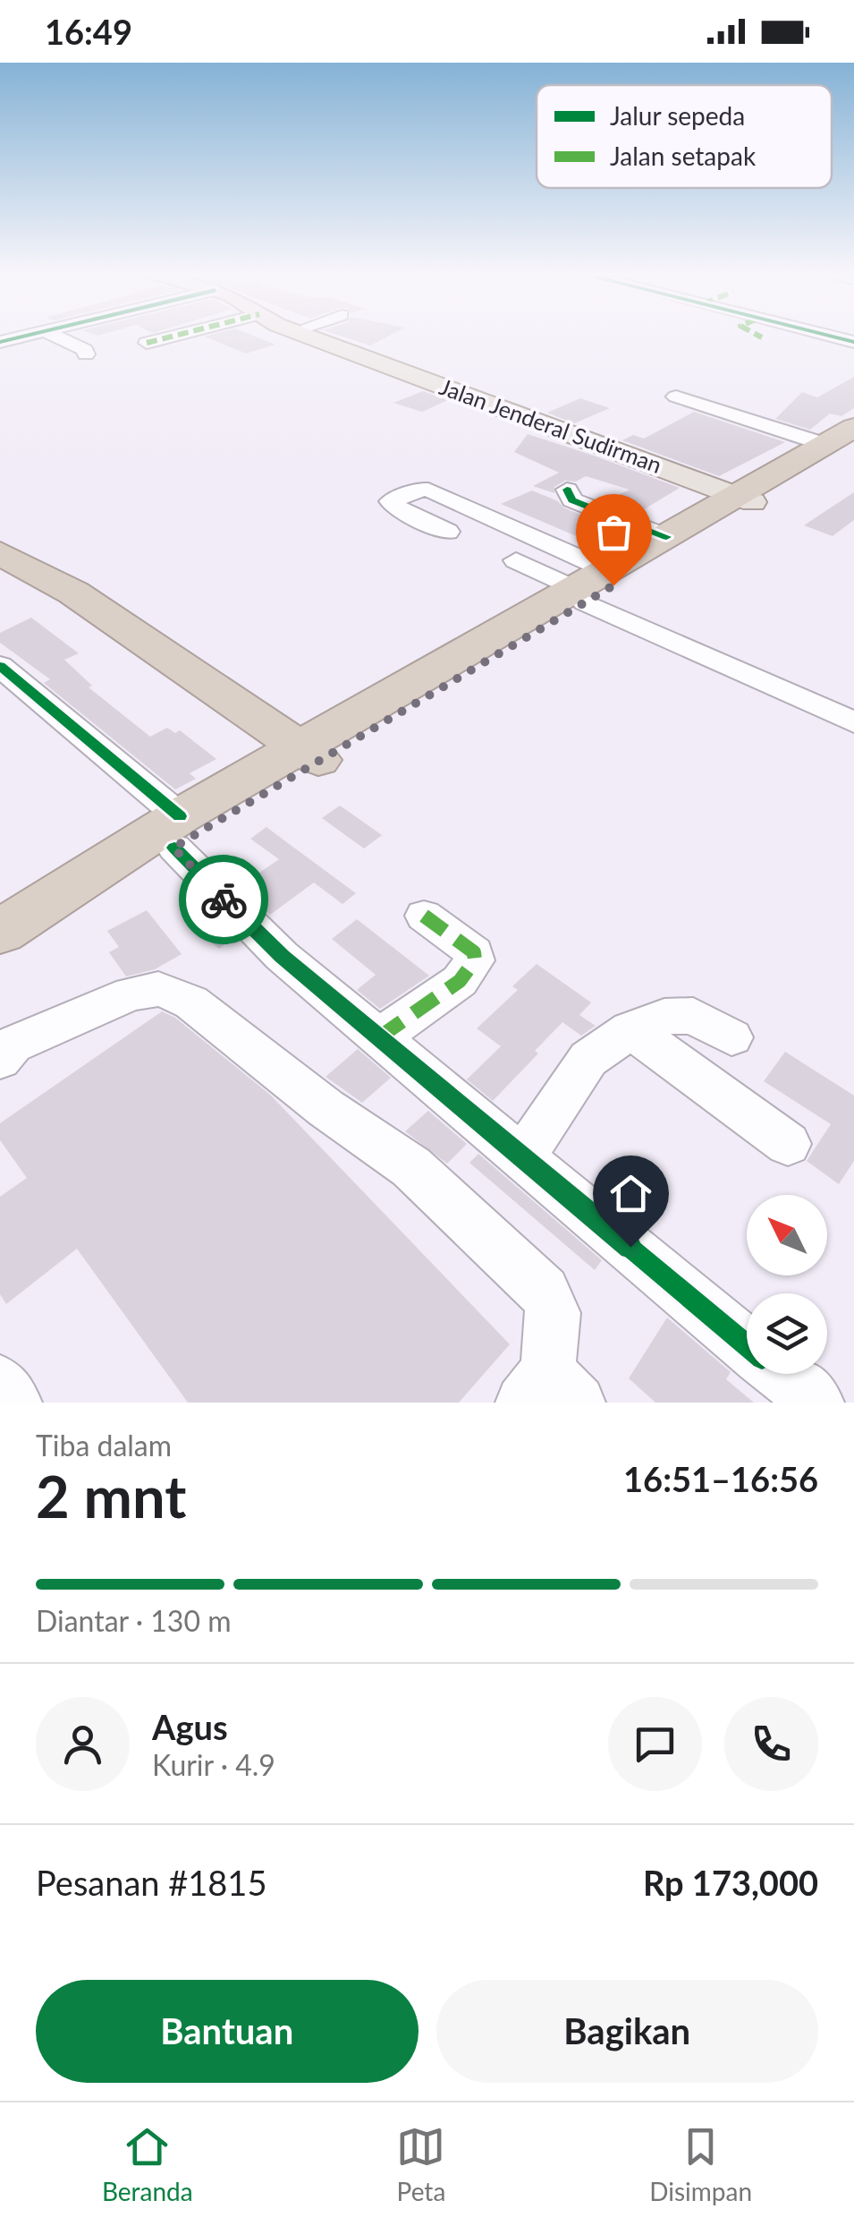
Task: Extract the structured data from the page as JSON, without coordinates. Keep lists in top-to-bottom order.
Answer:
{
  "streets": {
    "main road": ["Jalan Jenderal Sudirman"]
  },
  "legend": ["Jalur sepeda", "Jalan setapak"],
  "north": "top left",
  "page": {
    "status": "16:49",
    "heading": ["2 mnt", "Tiba dalam", "16:51–16:56"],
    "panel": [
      "Agus",
      "Kurir · 4.9",
      "Pesanan #1815",
      "Rp 173,000"
    ],
    "bar": "Diantar · 130 m",
    "buttons": ["Bantuan", "Bagikan"],
    "tabs": ["Beranda", "Peta", "Disimpan"]
  }
}
